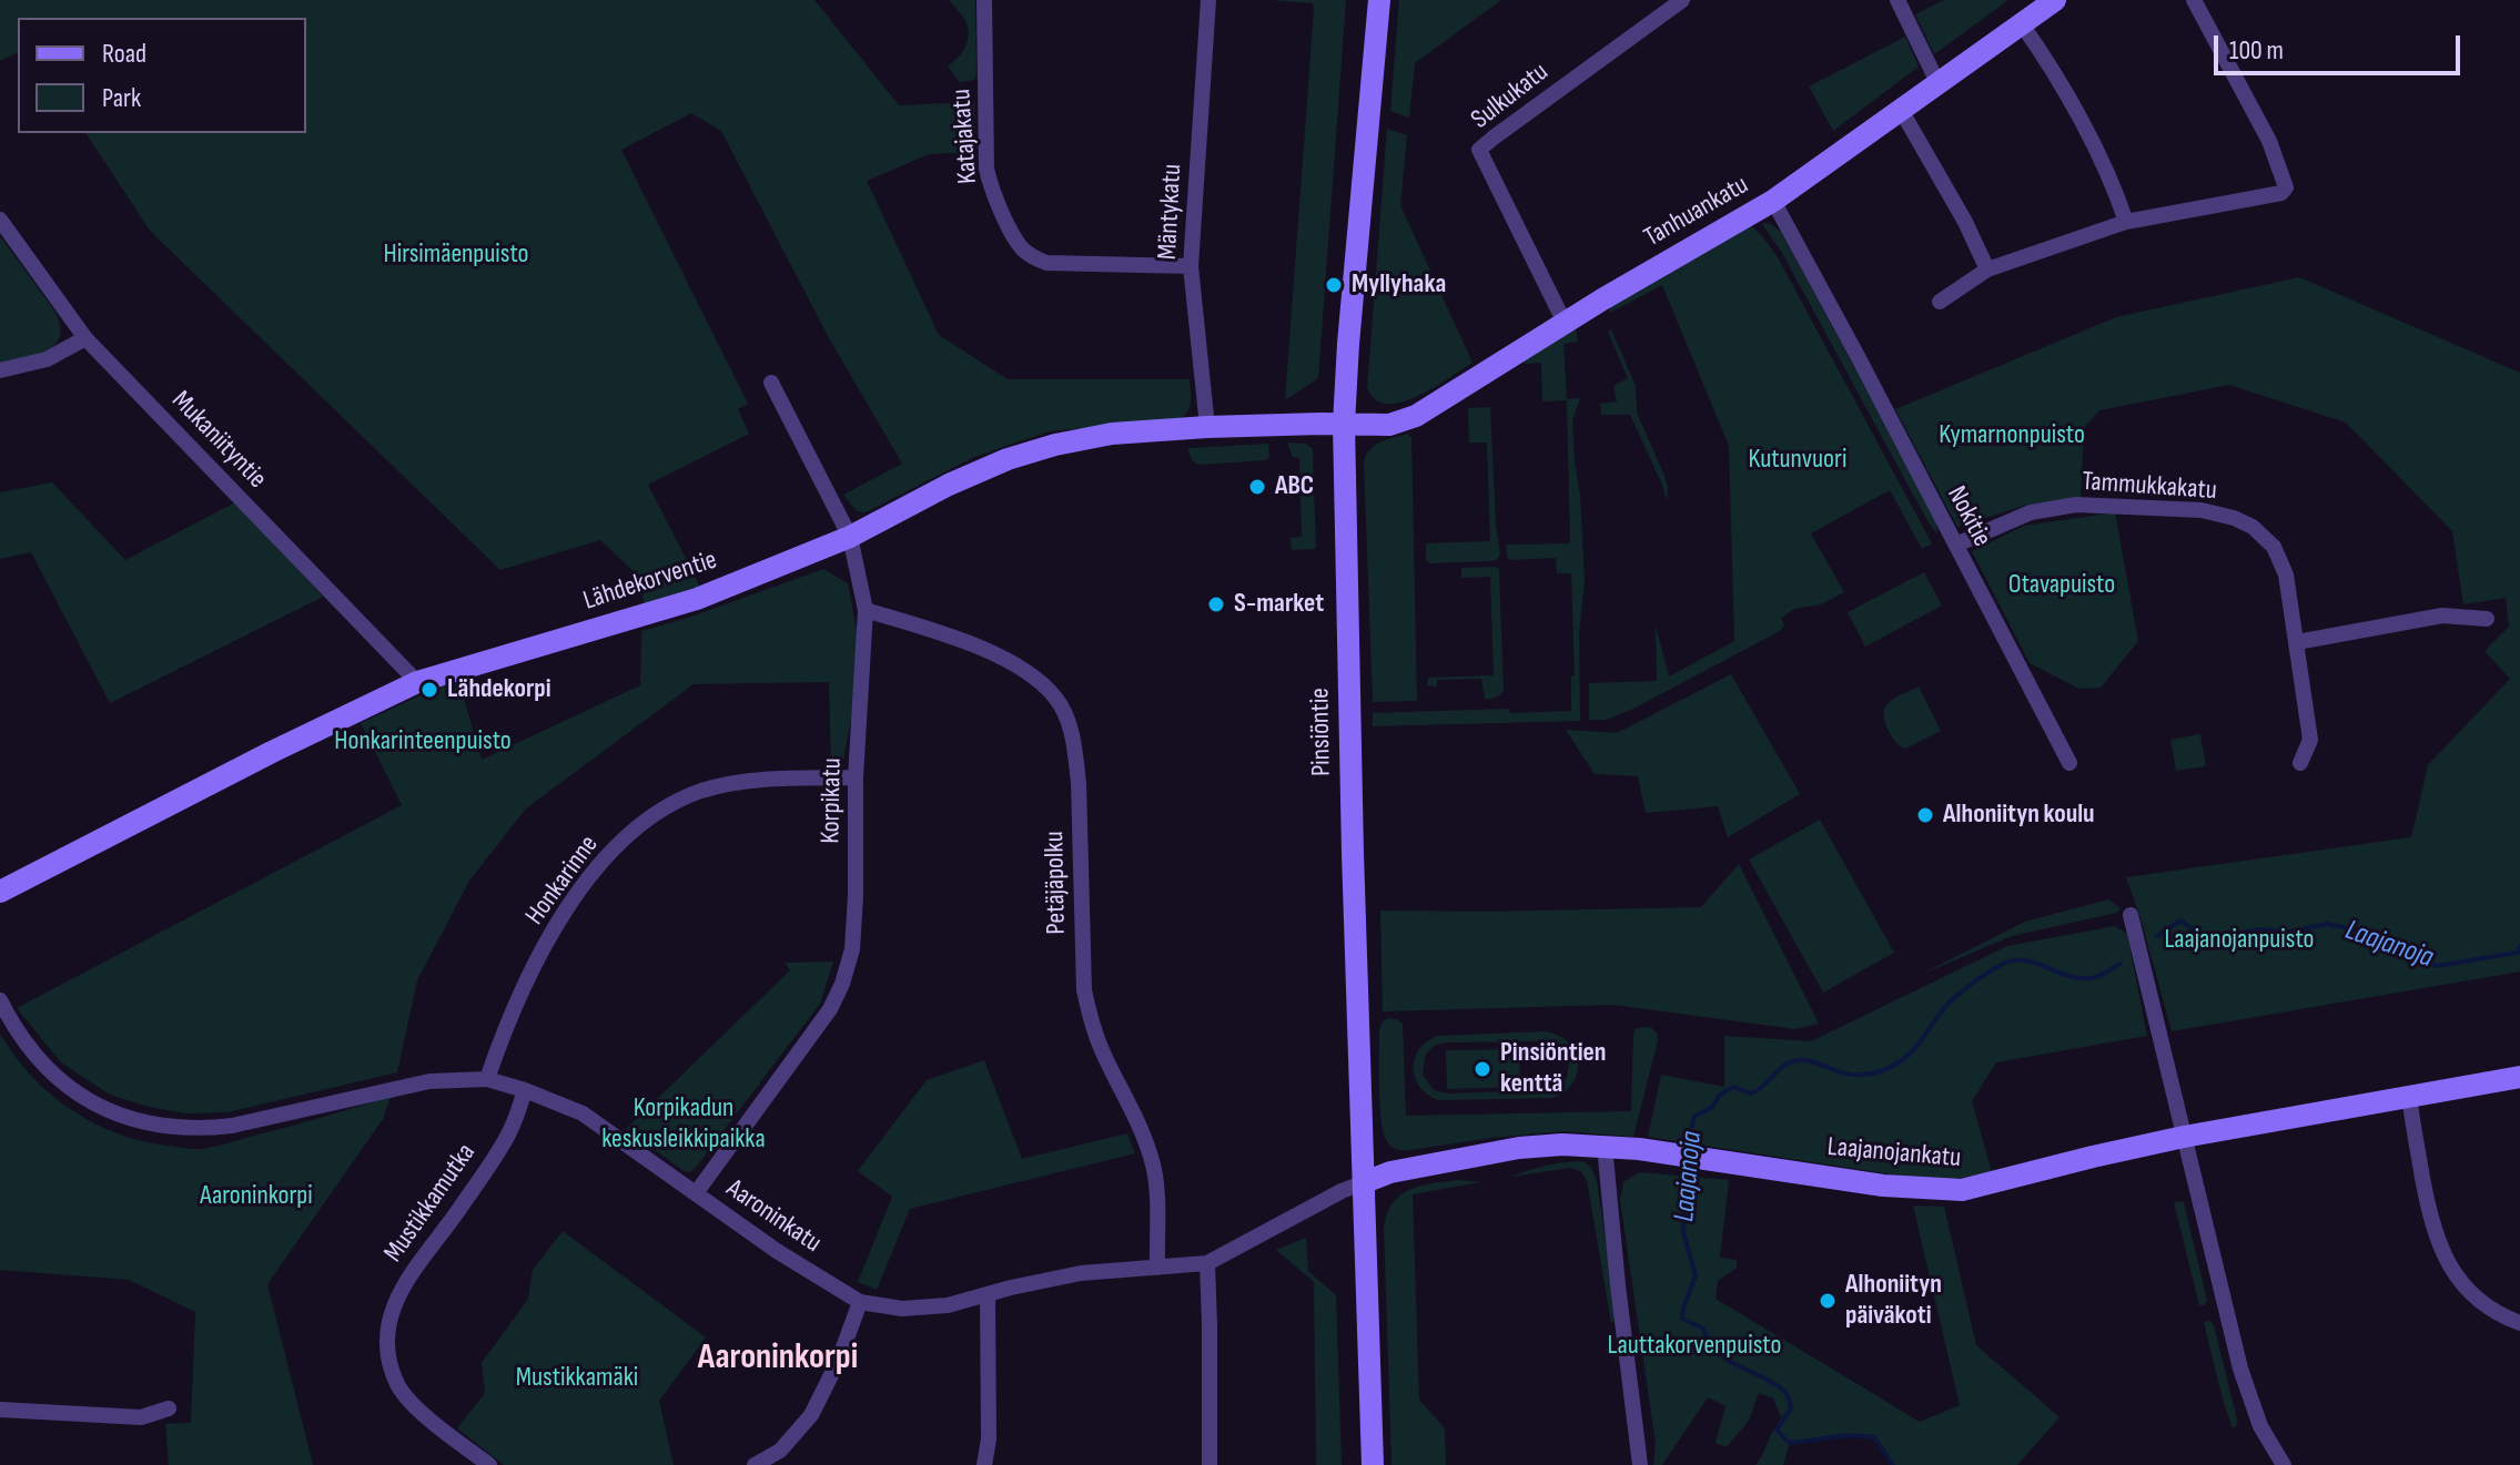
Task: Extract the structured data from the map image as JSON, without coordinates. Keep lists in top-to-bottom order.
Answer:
{
  "streets": {
    "street": [
      "Sulkukatu",
      "Katajakatu",
      "Mäntykatu",
      "Tanhuankatu",
      "Mukaniityntie",
      "Tammukkakatu",
      "Nokitie",
      "Lähdekorventie",
      "Pinsiöntie",
      "Korpikatu",
      "Honkarinne",
      "Petäjäpolku",
      "Laajanojankatu",
      "Mustikkamutka",
      "Aaroninkatu"
    ]
  },
  "crossings": [
    ["Sulkukatu", "Tanhuankatu"],
    ["Katajakatu", "Mäntykatu"],
    ["Mäntykatu", "Lähdekorventie"],
    ["Tanhuankatu", "Nokitie"],
    ["Tanhuankatu", "Lähdekorventie"],
    ["Tanhuankatu", "Pinsiöntie"],
    ["Mukaniityntie", "Lähdekorventie"],
    ["Tammukkakatu", "Nokitie"],
    ["Lähdekorventie", "Pinsiöntie"],
    ["Lähdekorventie", "Korpikatu"],
    ["Pinsiöntie", "Laajanojankatu"],
    ["Pinsiöntie", "Aaroninkatu"],
    ["Korpikatu", "Honkarinne"],
    ["Korpikatu", "Petäjäpolku"],
    ["Korpikatu", "Aaroninkatu"],
    ["Honkarinne", "Aaroninkatu"],
    ["Petäjäpolku", "Aaroninkatu"],
    ["Laajanojankatu", "Aaroninkatu"],
    ["Mustikkamutka", "Aaroninkatu"]
  ],
  "districts": ["Aaroninkorpi"],
  "water": ["Laajanoja"],
  "parks": [
    "Hirsimäenpuisto",
    "Kymarnonpuisto",
    "Kutunvuori",
    "Otavapuisto",
    "Honkarinteenpuisto",
    "Laajanojanpuisto",
    "Korpikadun keskusleikkipaikka",
    "Aaroninkorpi",
    "Lauttakorvenpuisto",
    "Mustikkamäki"
  ],
  "places": [
    "Myllyhaka",
    "ABC",
    "S-market",
    "Lähdekorpi",
    "Alhoniityn koulu",
    "Pinsiöntien kenttä",
    "Alhoniityn päiväkoti"
  ],
  "legend": ["Road", "Park"],
  "scale_bar": "100 m"
}
